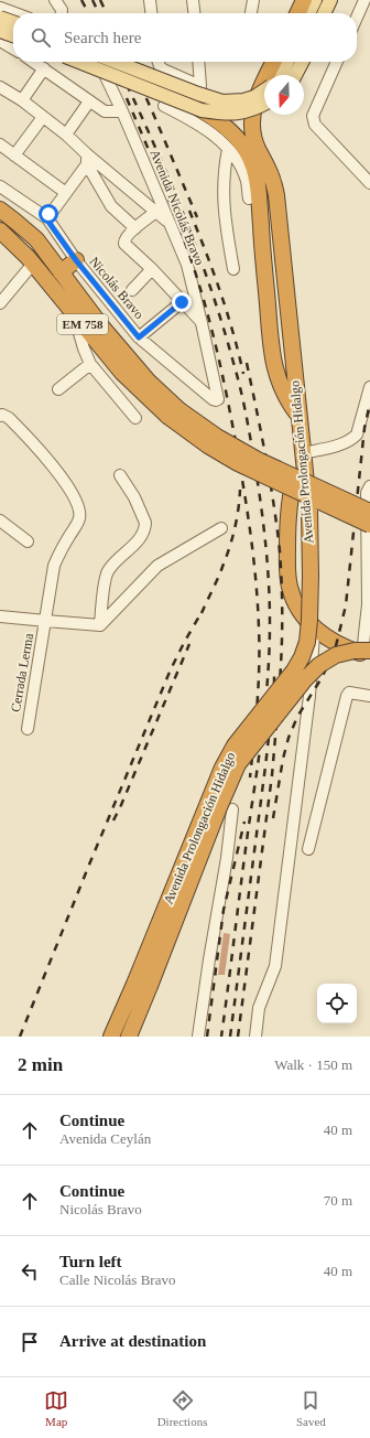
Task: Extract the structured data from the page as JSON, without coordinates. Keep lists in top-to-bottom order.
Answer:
{
  "streets": {
    "highway": ["EM 758", "Avenida Prolongación Hidalgo"],
    "street": ["Avenida Nicolás Bravo", "Nicolás Bravo", "Cerrada Lerma"]
  },
  "crossings": [
    ["Avenida Nicolás Bravo", "Nicolás Bravo"]
  ],
  "north": "bottom",
  "page": {
    "search": "Search here",
    "heading": ["2 min", "Walk · 150 m"],
    "list": [
      ["Continue", "Avenida Ceylán", "40 m"],
      ["Continue", "Nicolás Bravo", "70 m"],
      ["Turn left", "Calle Nicolás Bravo", "40 m"],
      "Arrive at destination"
    ],
    "nav": ["Map", "Directions", "Saved"]
  }
}
